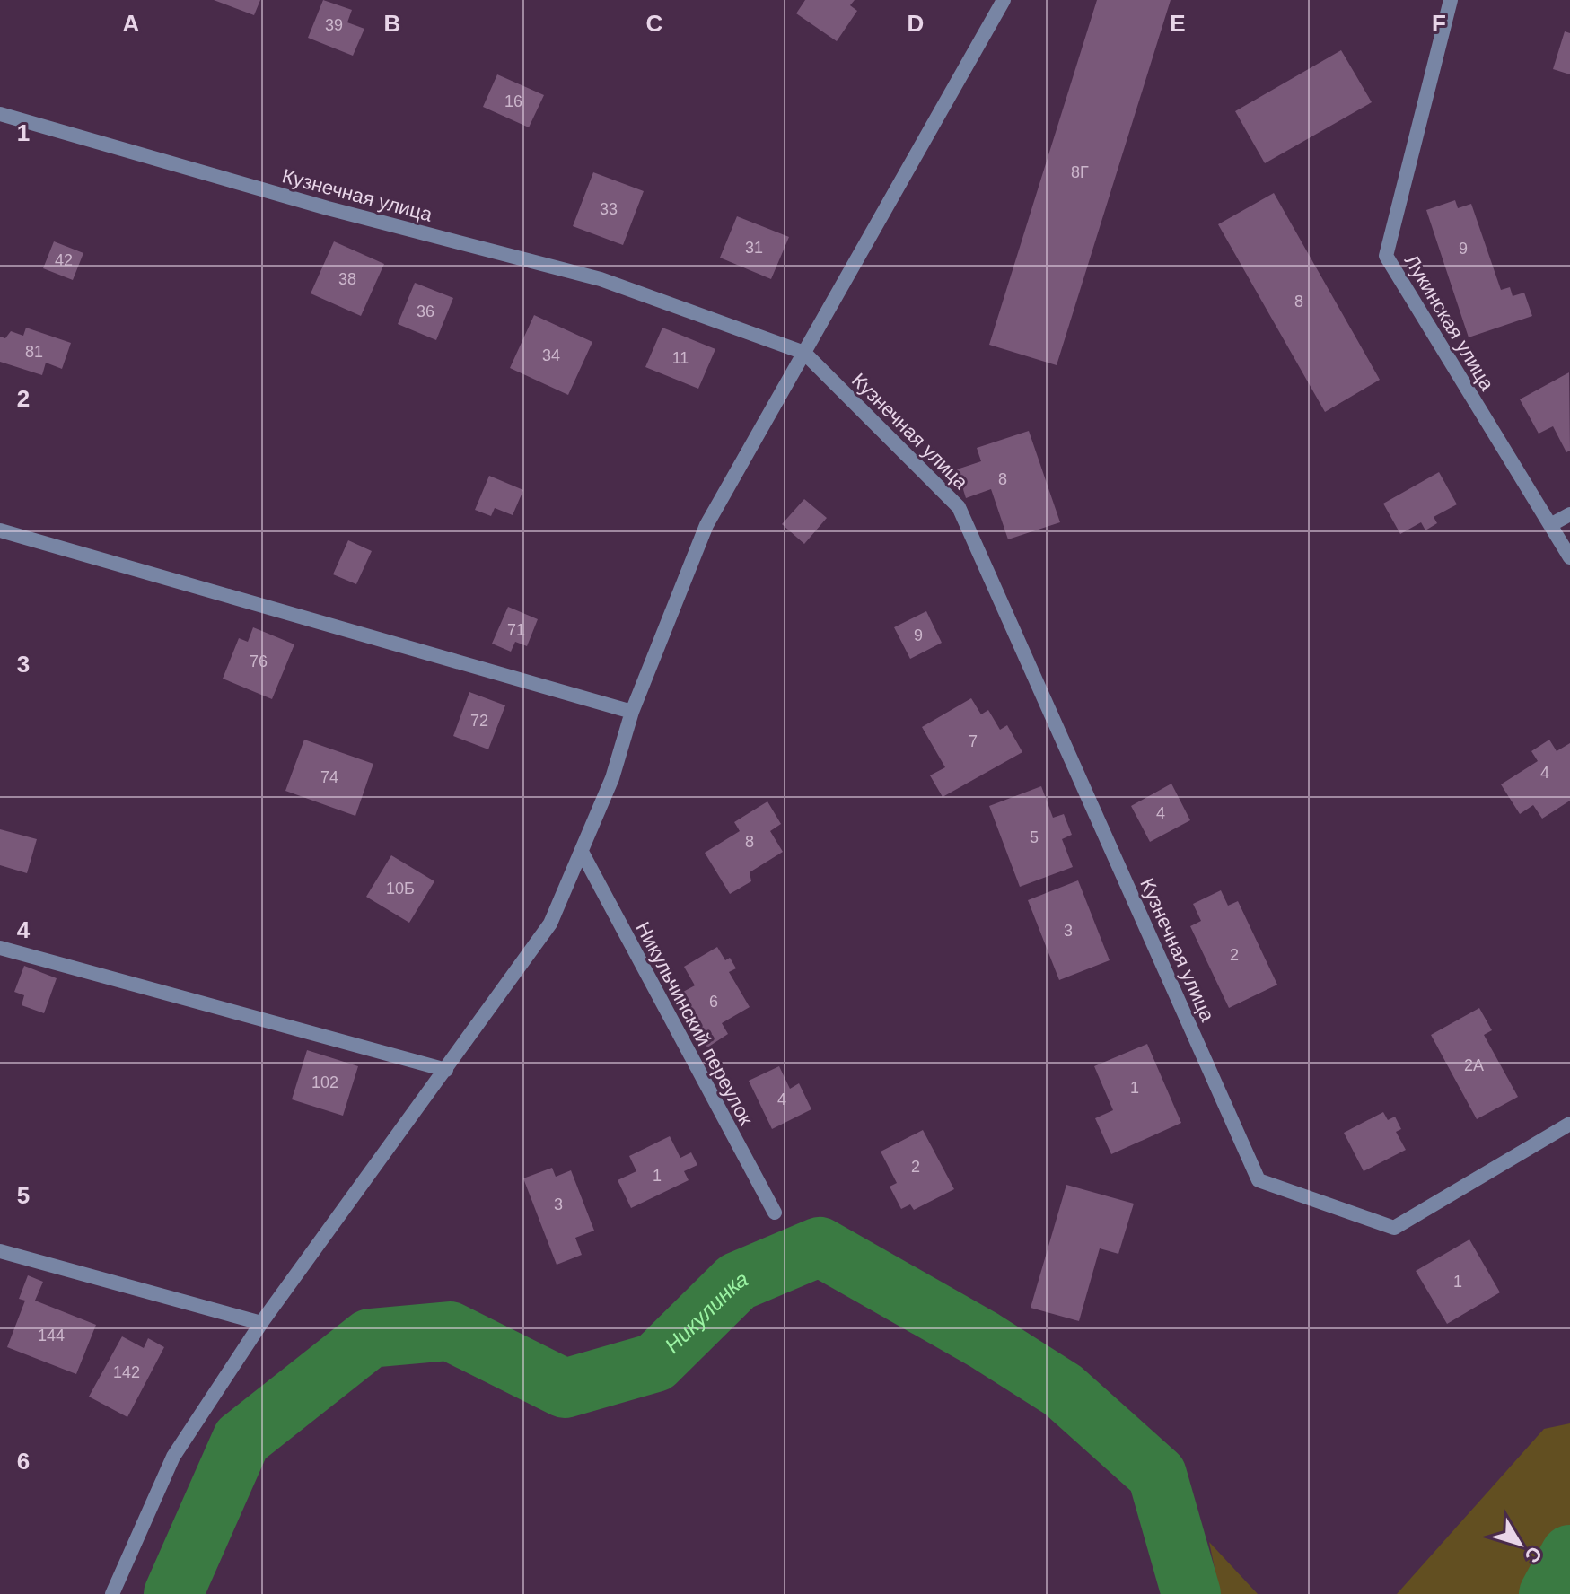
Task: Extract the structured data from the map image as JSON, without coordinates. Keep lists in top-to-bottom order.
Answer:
{
  "streets": {
    "street": ["Кузнечная улица", "Лукинская улица", "Никульчинский переулок"]
  },
  "water": ["Никулинка"],
  "house_numbers": [
    "39",
    "16",
    "8Г",
    "33",
    "31",
    "9",
    "42",
    "38",
    "8",
    "36",
    "81",
    "34",
    "11",
    "8",
    "71",
    "9",
    "76",
    "72",
    "7",
    "4",
    "74",
    "4",
    "5",
    "8",
    "10Б",
    "3",
    "2",
    "6",
    "2А",
    "102",
    "1",
    "4",
    "2",
    "1",
    "3",
    "1",
    "144",
    "142"
  ],
  "north": "bottom right",
  "grid": {
    "columns": [
      "A",
      "B",
      "C",
      "D",
      "E",
      "F"
    ],
    "rows": [
      "1",
      "2",
      "3",
      "4",
      "5",
      "6"
    ]
  }
}
